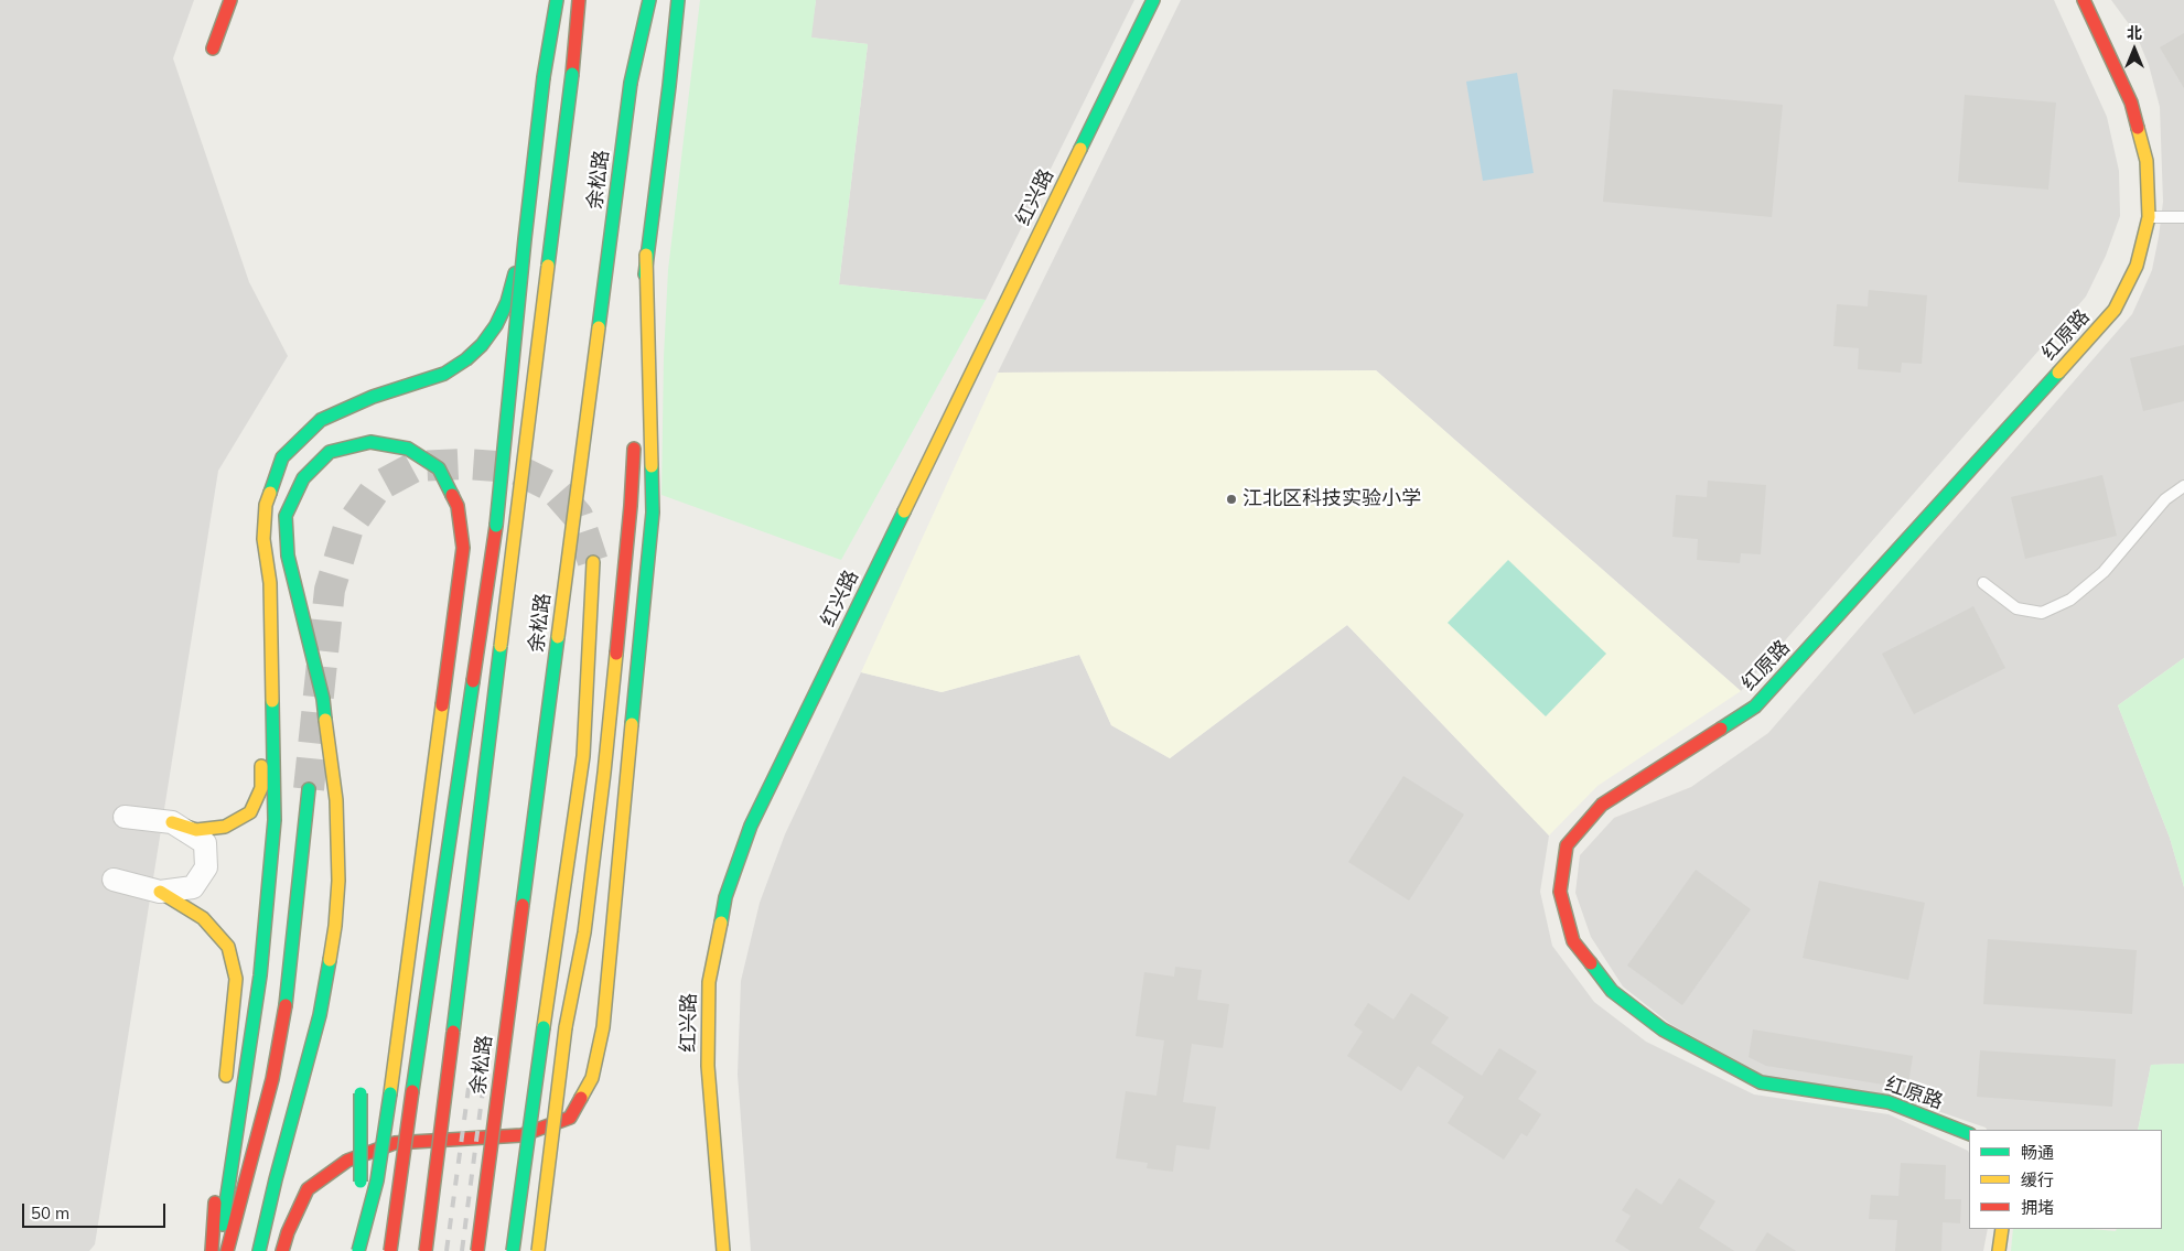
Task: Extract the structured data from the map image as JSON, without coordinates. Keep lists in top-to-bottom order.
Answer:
{
  "streets": {
    "main road": ["余松路", "红兴路", "红原路"]
  },
  "places": ["江北区科技实验小学"],
  "legend": ["畅通", "缓行", "拥堵"],
  "scale_bar": "50 m",
  "north": "top"
}
